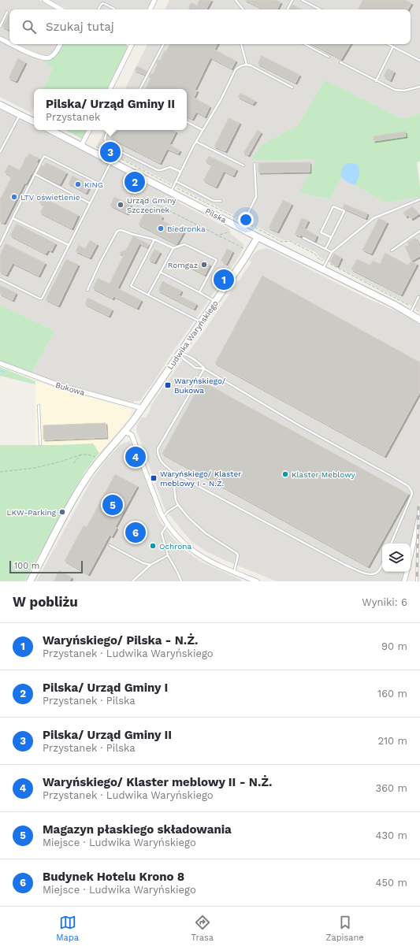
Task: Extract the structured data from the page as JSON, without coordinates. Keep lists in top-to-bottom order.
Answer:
{
  "streets": {
    "street": ["Pilska", "Ludwika Waryńskiego", "Bukowa"]
  },
  "crossings": [
    ["Pilska", "Ludwika Waryńskiego"],
    ["Ludwika Waryńskiego", "Bukowa"]
  ],
  "places": {
    "other": [
      "KING",
      "LTV oświetlenie",
      "Urząd Gminy Szczecinek",
      "Biedronka",
      "Romgaz",
      "Klaster Meblowy",
      "LKW-Parking",
      "Ochrona"
    ],
    "transit": ["Waryńskiego/ Bukowa", "Waryńskiego/ Klaster meblowy I - N.Ż."]
  },
  "scale_bar": "100 m",
  "page": {
    "search": "Szukaj tutaj",
    "popup": ["Pilska/ Urząd Gminy II", "Przystanek"],
    "pins": [
      "3",
      "2",
      "1",
      "4",
      "5",
      "6"
    ],
    "scale": "100 m",
    "heading": ["W pobliżu", "Wyniki: 6"],
    "list": [
      {
        "mark": "1",
        "name": "Waryńskiego/ Pilska - N.Ż.",
        "note": "Przystanek · Ludwika Waryńskiego",
        "value": "90 m"
      },
      {
        "mark": "2",
        "name": "Pilska/ Urząd Gminy I",
        "note": "Przystanek · Pilska",
        "value": "160 m"
      },
      {
        "mark": "3",
        "name": "Pilska/ Urząd Gminy II",
        "note": "Przystanek · Pilska",
        "value": "210 m"
      },
      {
        "mark": "4",
        "name": "Waryńskiego/ Klaster meblowy II - N.Ż.",
        "note": "Przystanek · Ludwika Waryńskiego",
        "value": "360 m"
      },
      {
        "mark": "5",
        "name": "Magazyn płaskiego składowania",
        "note": "Miejsce · Ludwika Waryńskiego",
        "value": "430 m"
      },
      {
        "mark": "6",
        "name": "Budynek Hotelu Krono 8",
        "note": "Miejsce · Ludwika Waryńskiego",
        "value": "450 m"
      }
    ],
    "nav": ["Mapa", "Trasa", "Zapisane"]
  }
}
